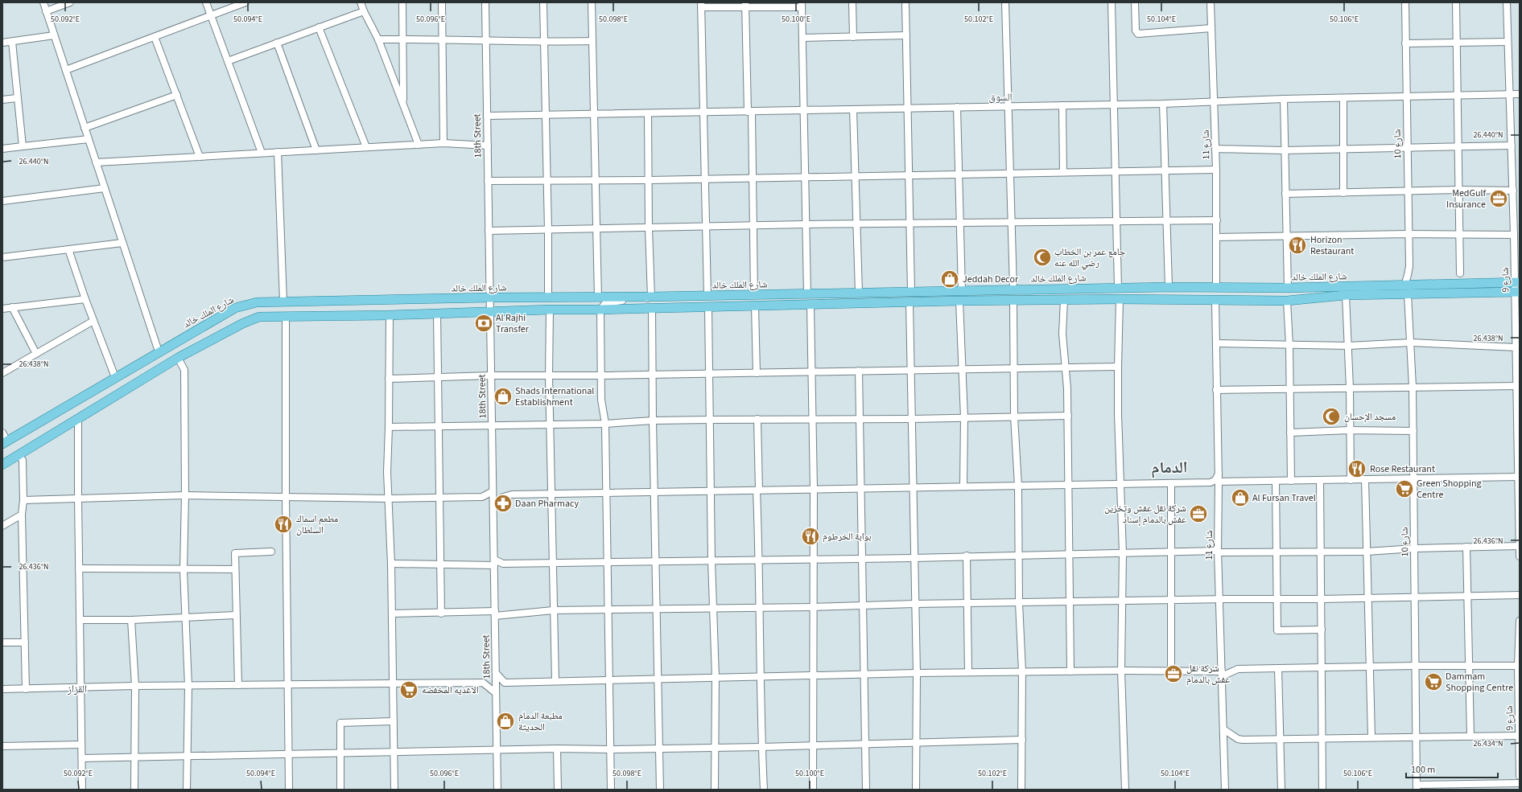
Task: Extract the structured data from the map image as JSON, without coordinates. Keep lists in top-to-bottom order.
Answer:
{
  "streets": {
    "main road": ["شارع الملك خالد"],
    "street": [
      "18th Street",
      "شارع 10",
      "شارع 11",
      "شارع 9"
    ]
  },
  "crossings": [
    ["18th Street", "شارع الملك خالد"],
    ["شارع 10", "شارع الملك خالد"],
    ["شارع 11", "شارع الملك خالد"],
    ["شارع الملك خالد", "شارع 9"]
  ],
  "districts": ["السوق", "الدمام", "القزاز"],
  "places": {
    "office": ["MedGulf Insurance", "شركة نقل عفش وتخزين عفش بالدمام إسناد", "شركة نقل عفش بالدمام"],
    "restaurant": [
      "Horizon Restaurant",
      "Rose Restaurant",
      "مطعم اسماك السلطان",
      "بوابة الخرطوم"
    ],
    "mosque": ["جامع عمر بن الخطاب رضي الله عنه", "مسجد الإحسان"],
    "shop": [
      "Jeddah Decor",
      "Shads International Establishment",
      "Al Fursan Travel",
      "مطبعة الدمام الحديثة"
    ],
    "bank": ["Al Rajhi Transfer"],
    "supermarket": ["Green Shopping Centre", "Dammam Shopping Centre", "الاغذيه المخفضه"],
    "pharmacy": ["Daan Pharmacy"]
  },
  "scale_bar": "100 m",
  "coordinates": [
    "50.092°E",
    "50.094°E",
    "50.096°E",
    "50.098°E",
    "50.100°E",
    "50.102°E",
    "50.104°E",
    "50.106°E",
    "26.440°N",
    "26.438°N",
    "26.436°N",
    "26.434°N"
  ]
}
